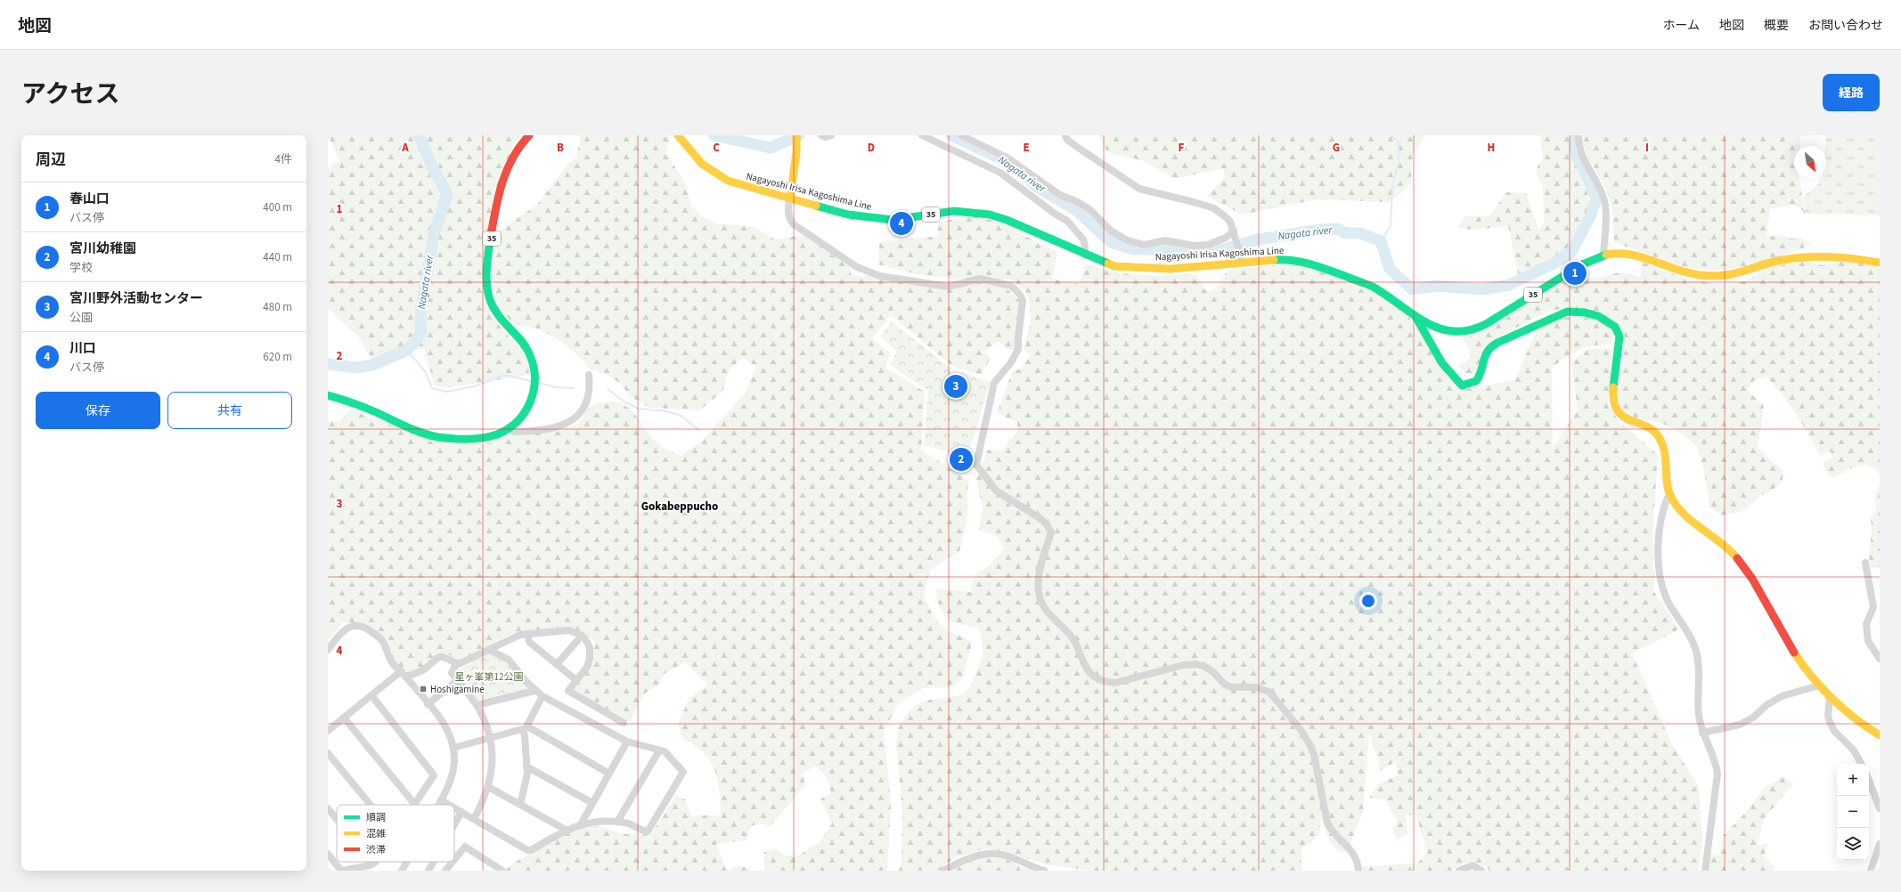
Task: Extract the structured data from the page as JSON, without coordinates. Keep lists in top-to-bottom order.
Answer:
{
  "streets": {
    "main road": ["Nagayoshi Irisa Kagoshima Line", "35"]
  },
  "districts": ["Gokabeppucho"],
  "water": ["Nagata river"],
  "parks": ["星ヶ峯第12公園"],
  "places": {
    "transit": ["Hoshigamine"]
  },
  "legend": ["順調", "混雑", "渋滞"],
  "north": "bottom right",
  "page": {
    "header": "地図",
    "nav": [
      "ホーム",
      "地図",
      "概要",
      "お問い合わせ"
    ],
    "title": "アクセス",
    "buttons": [
      "経路",
      ["保存", "共有"]
    ],
    "heading": ["周辺", "4件"],
    "list": [
      {
        "mark": "1",
        "name": "春山口",
        "note": "バス停",
        "value": "400 m"
      },
      {
        "mark": "2",
        "name": "宮川幼稚園",
        "note": "学校",
        "value": "440 m"
      },
      {
        "mark": "3",
        "name": "宮川野外活動センター",
        "note": "公園",
        "value": "480 m"
      },
      {
        "mark": "4",
        "name": "川口",
        "note": "バス停",
        "value": "620 m"
      }
    ],
    "pins": [
      "4",
      "1",
      "3",
      "2"
    ],
    "map_buttons": ["+", "−"]
  },
  "grid": {
    "columns": [
      "A",
      "B",
      "C",
      "D",
      "E",
      "F",
      "G",
      "H",
      "I"
    ],
    "rows": [
      "1",
      "2",
      "3",
      "4"
    ]
  }
}
